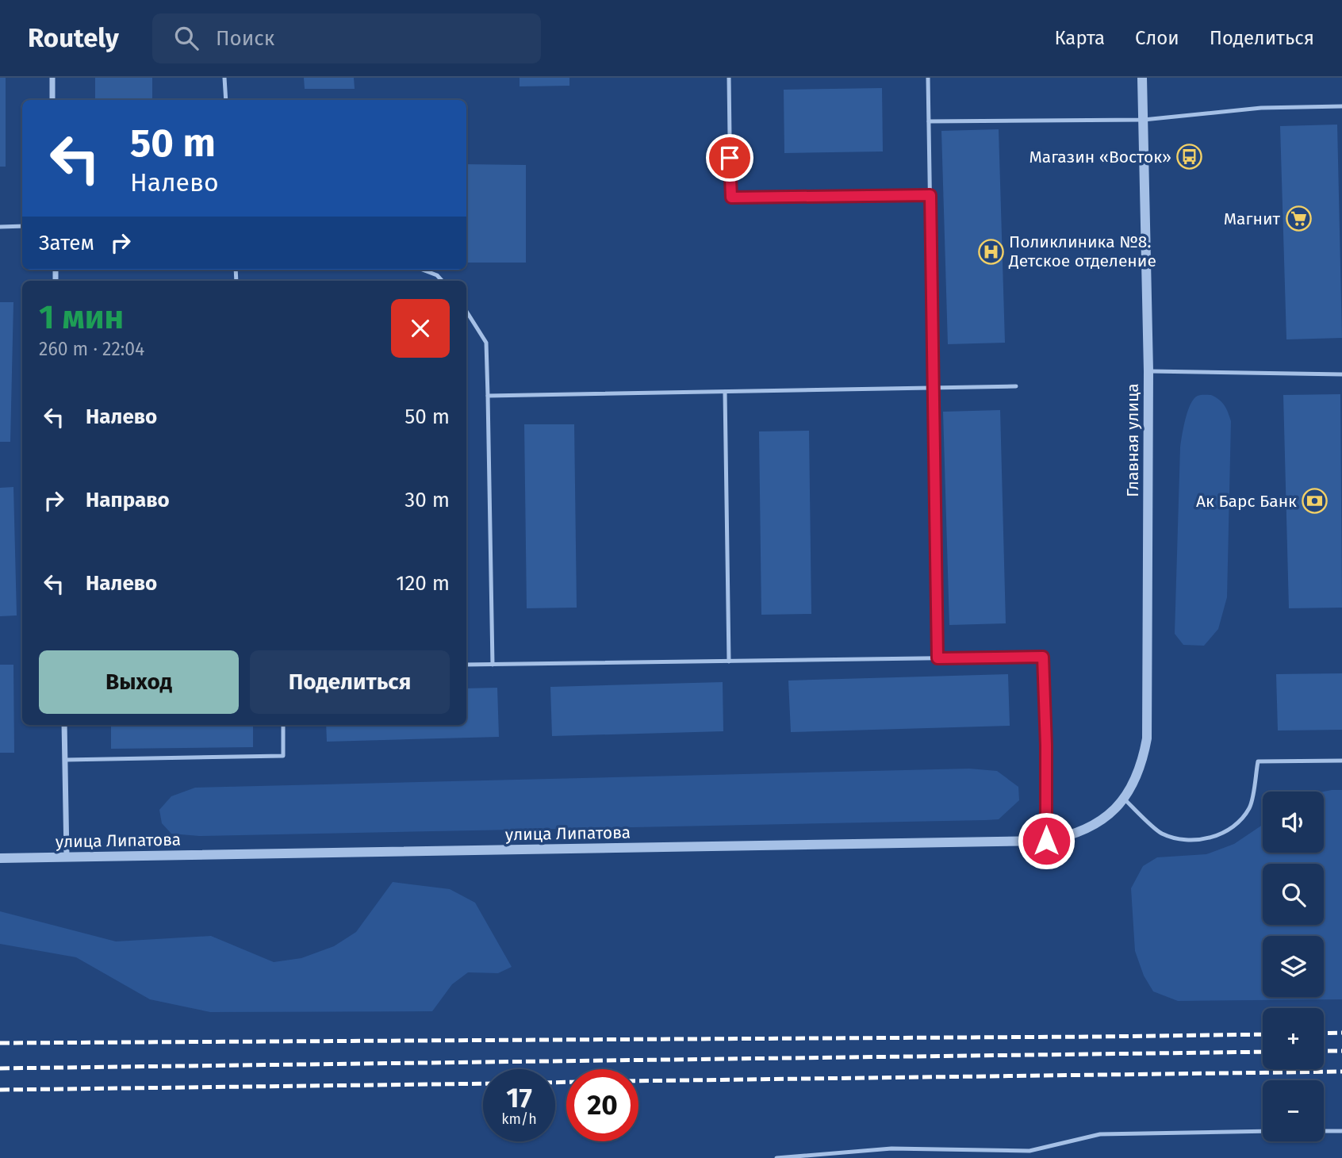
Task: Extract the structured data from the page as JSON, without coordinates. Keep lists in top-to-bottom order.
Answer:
{
  "streets": {
    "street": ["Главная улица", "улица Липатова"]
  },
  "crossings": [
    ["Главная улица", "улица Липатова"]
  ],
  "places": {
    "bus stop": ["Магазин «Восток»"],
    "supermarket": ["Магнит"],
    "hospital": ["Поликлиника №8. Детское отделение"],
    "bank": ["Ак Барс Банк"]
  },
  "page": {
    "header": "Routely",
    "search": "Поиск",
    "nav": ["Карта", "Слои", "Поделиться"],
    "turn": ["50 m", "Налево"],
    "then": "Затем",
    "heading": ["1 мин", "260 m · 22:04"],
    "list": [
      {
        "name": "Налево",
        "value": "50 m"
      },
      {
        "name": "Направо",
        "value": "30 m"
      },
      {
        "name": "Налево",
        "value": "120 m"
      }
    ],
    "buttons": ["Выход", "Поделиться"],
    "map_buttons": ["+", "−"],
    "speed": "17 km/h",
    "limit": "20"
  }
}
